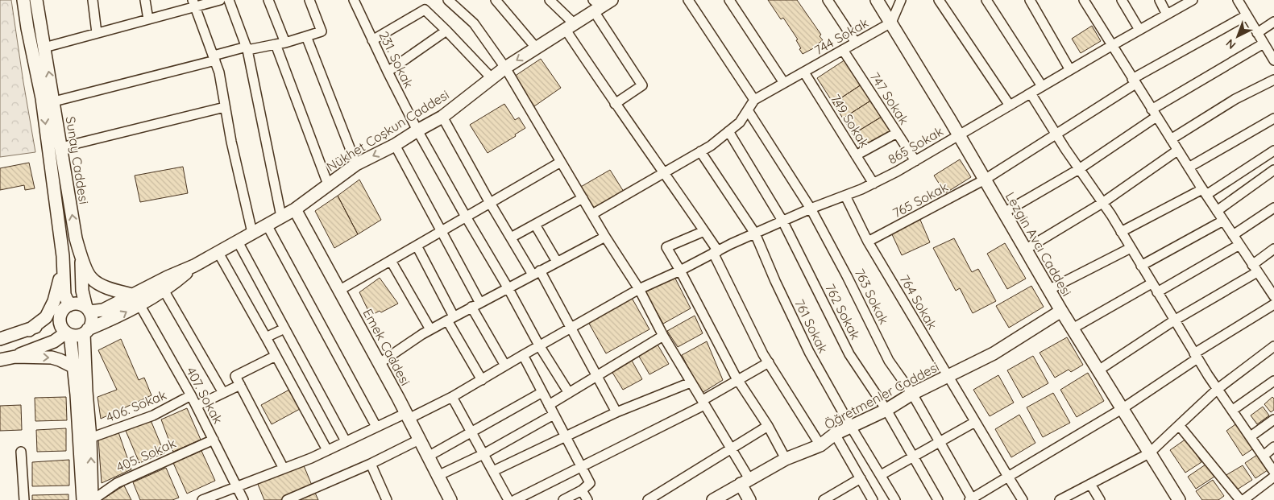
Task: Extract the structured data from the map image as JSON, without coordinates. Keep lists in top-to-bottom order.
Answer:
{
  "streets": {
    "street": [
      "744 Sokak",
      "231. Sokak",
      "747 Sokak",
      "749 Sokak",
      "Nükhet Coşkun Caddesi",
      "865 Sokak",
      "Sunay Caddesi",
      "765 Sokak",
      "Lezgin Avcı Caddesi",
      "763 Sokak",
      "764 Sokak",
      "762 Sokak",
      "761 Sokak",
      "Emek Caddesi",
      "407. Sokak",
      "Öğretmenler Caddesi",
      "406. Sokak",
      "405. Sokak"
    ]
  },
  "crossings": [
    ["744 Sokak", "747 Sokak"],
    ["744 Sokak", "749 Sokak"],
    ["744 Sokak", "Lezgin Avcı Caddesi"],
    ["231. Sokak", "Nükhet Coşkun Caddesi"],
    ["231. Sokak", "865 Sokak"],
    ["747 Sokak", "865 Sokak"],
    ["749 Sokak", "865 Sokak"],
    ["Nükhet Coşkun Caddesi", "Emek Caddesi"],
    ["865 Sokak", "Lezgin Avcı Caddesi"],
    ["865 Sokak", "763 Sokak"],
    ["865 Sokak", "762 Sokak"],
    ["865 Sokak", "761 Sokak"],
    ["865 Sokak", "Emek Caddesi"],
    ["865 Sokak", "407. Sokak"],
    ["Sunay Caddesi", "407. Sokak"],
    ["765 Sokak", "Lezgin Avcı Caddesi"],
    ["765 Sokak", "764 Sokak"],
    ["Lezgin Avcı Caddesi", "Öğretmenler Caddesi"],
    ["763 Sokak", "Öğretmenler Caddesi"],
    ["764 Sokak", "Öğretmenler Caddesi"],
    ["762 Sokak", "Öğretmenler Caddesi"],
    ["761 Sokak", "Öğretmenler Caddesi"],
    ["407. Sokak", "406. Sokak"],
    ["407. Sokak", "405. Sokak"]
  ],
  "north": "bottom left"
}
